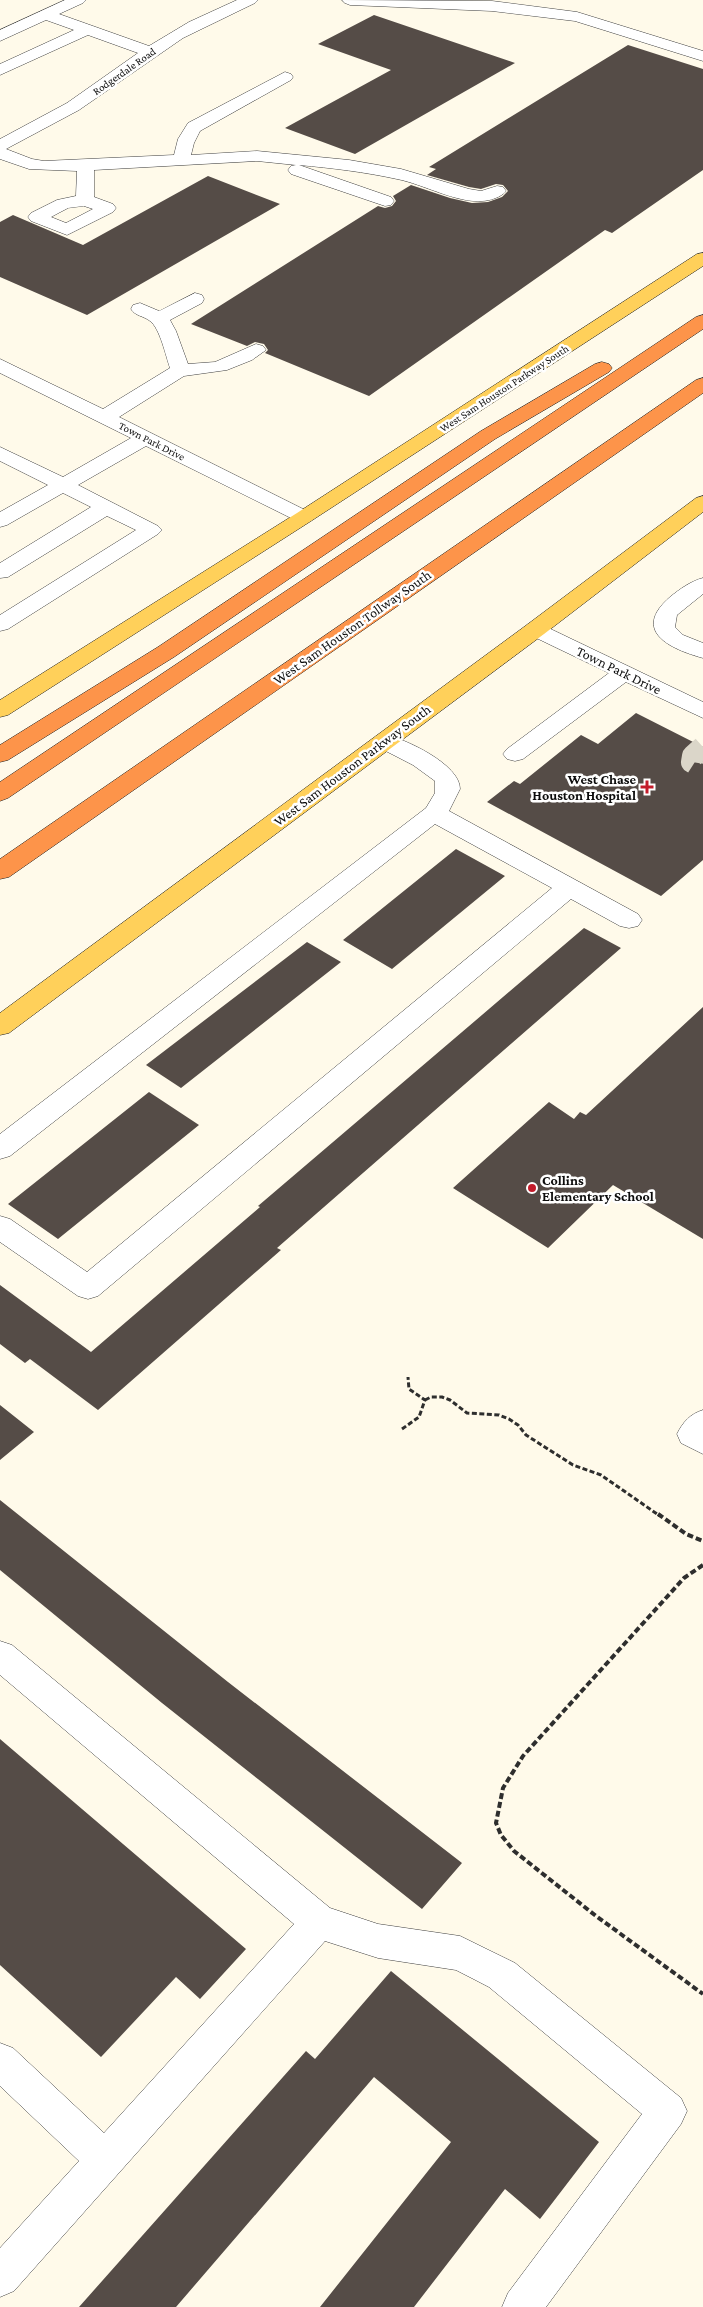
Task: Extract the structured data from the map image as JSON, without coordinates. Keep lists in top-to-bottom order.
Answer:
{
  "streets": {
    "highway": ["West Sam Houston Tollway South"],
    "main road": ["West Sam Houston Parkway South"],
    "street": ["Rodgerdale Road", "Town Park Drive"]
  },
  "crossings": [
    ["West Sam Houston Parkway South", "Town Park Drive"]
  ],
  "places": {
    "health": ["West Chase Houston Hospital"],
    "other": ["Collins Elementary School"]
  }
}
